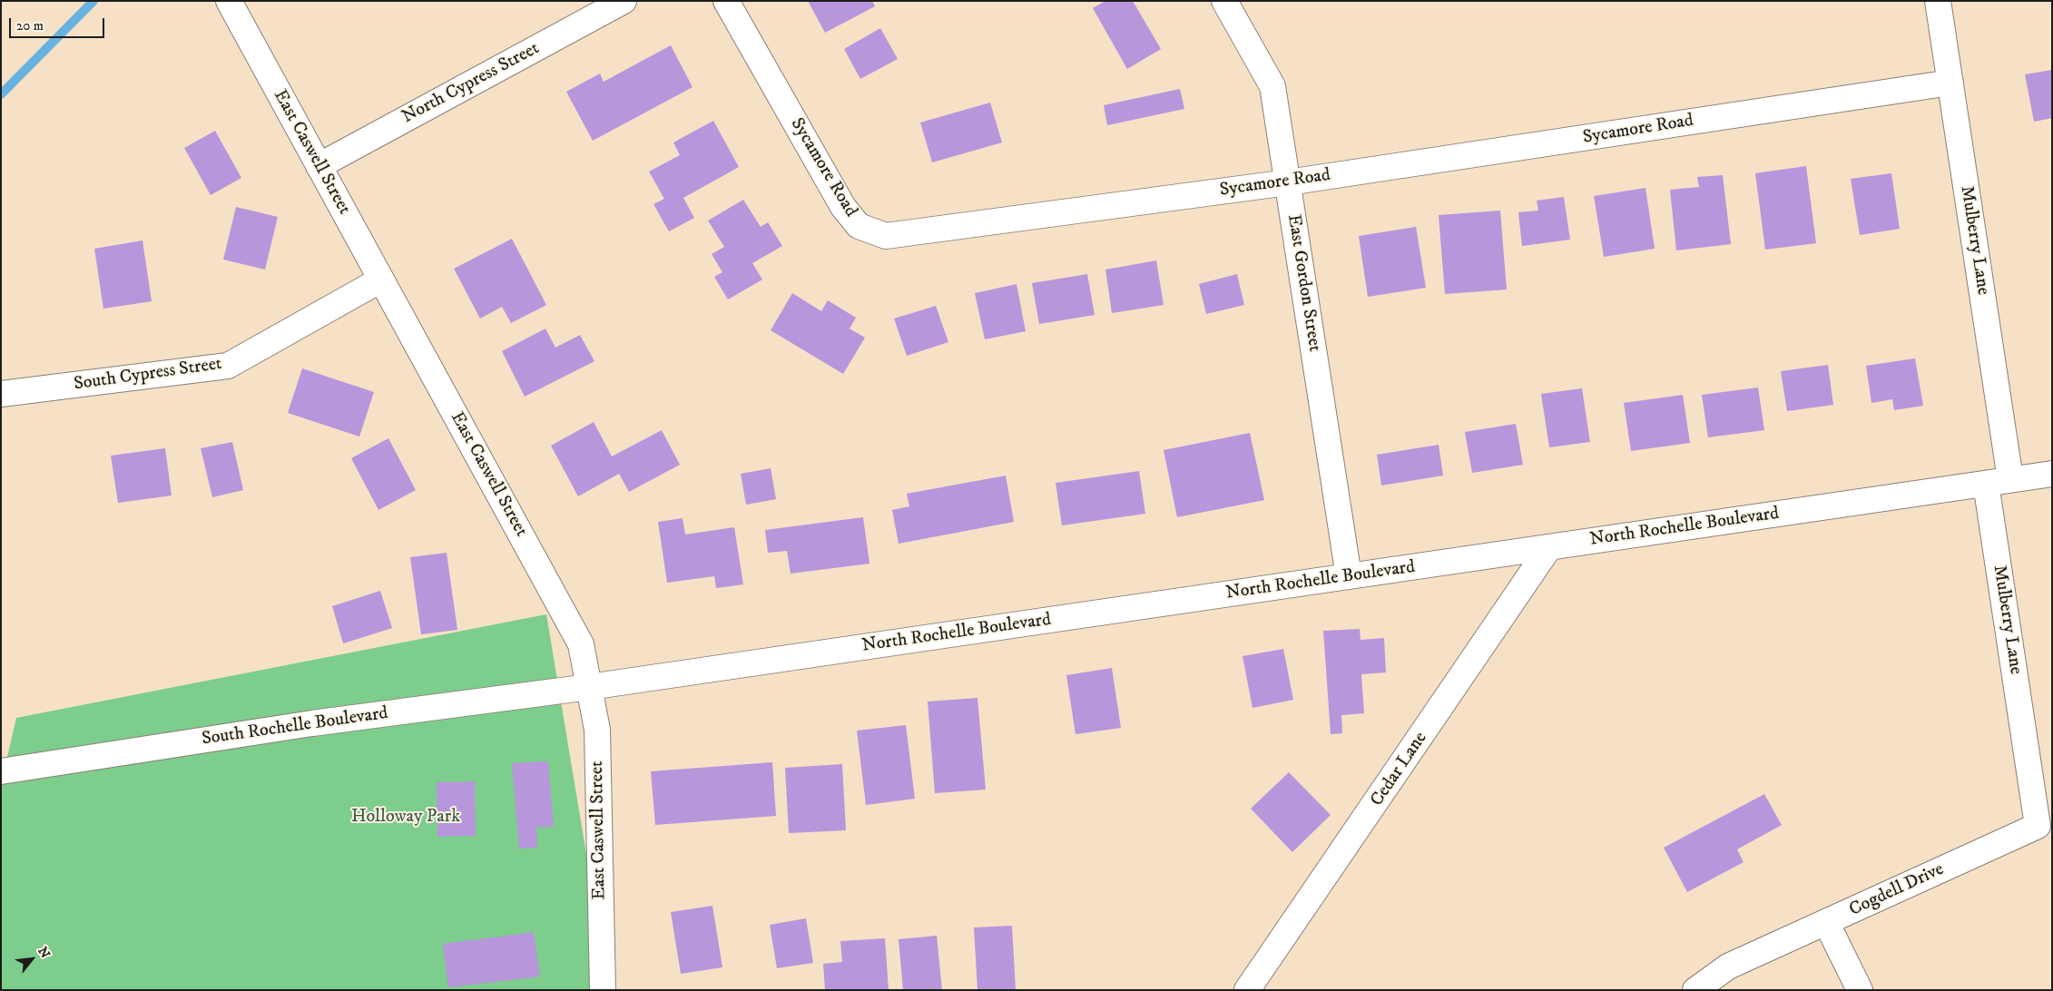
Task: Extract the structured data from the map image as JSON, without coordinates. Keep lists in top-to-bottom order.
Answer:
{
  "streets": {
    "street": [
      "North Cypress Street",
      "Sycamore Road",
      "East Caswell Street",
      "Mulberry Lane",
      "East Gordon Street",
      "South Cypress Street",
      "North Rochelle Boulevard",
      "South Rochelle Boulevard",
      "Cedar Lane",
      "Cogdell Drive"
    ]
  },
  "crossings": [
    ["North Cypress Street", "East Caswell Street"],
    ["Sycamore Road", "Mulberry Lane"],
    ["Sycamore Road", "East Gordon Street"],
    ["East Caswell Street", "South Cypress Street"],
    ["East Caswell Street", "North Rochelle Boulevard"],
    ["East Caswell Street", "South Rochelle Boulevard"],
    ["Mulberry Lane", "North Rochelle Boulevard"],
    ["Mulberry Lane", "Cogdell Drive"],
    ["East Gordon Street", "North Rochelle Boulevard"],
    ["North Rochelle Boulevard", "South Rochelle Boulevard"],
    ["North Rochelle Boulevard", "Cedar Lane"]
  ],
  "parks": ["Holloway Park"],
  "scale_bar": "20 m",
  "north": "top right"
}
